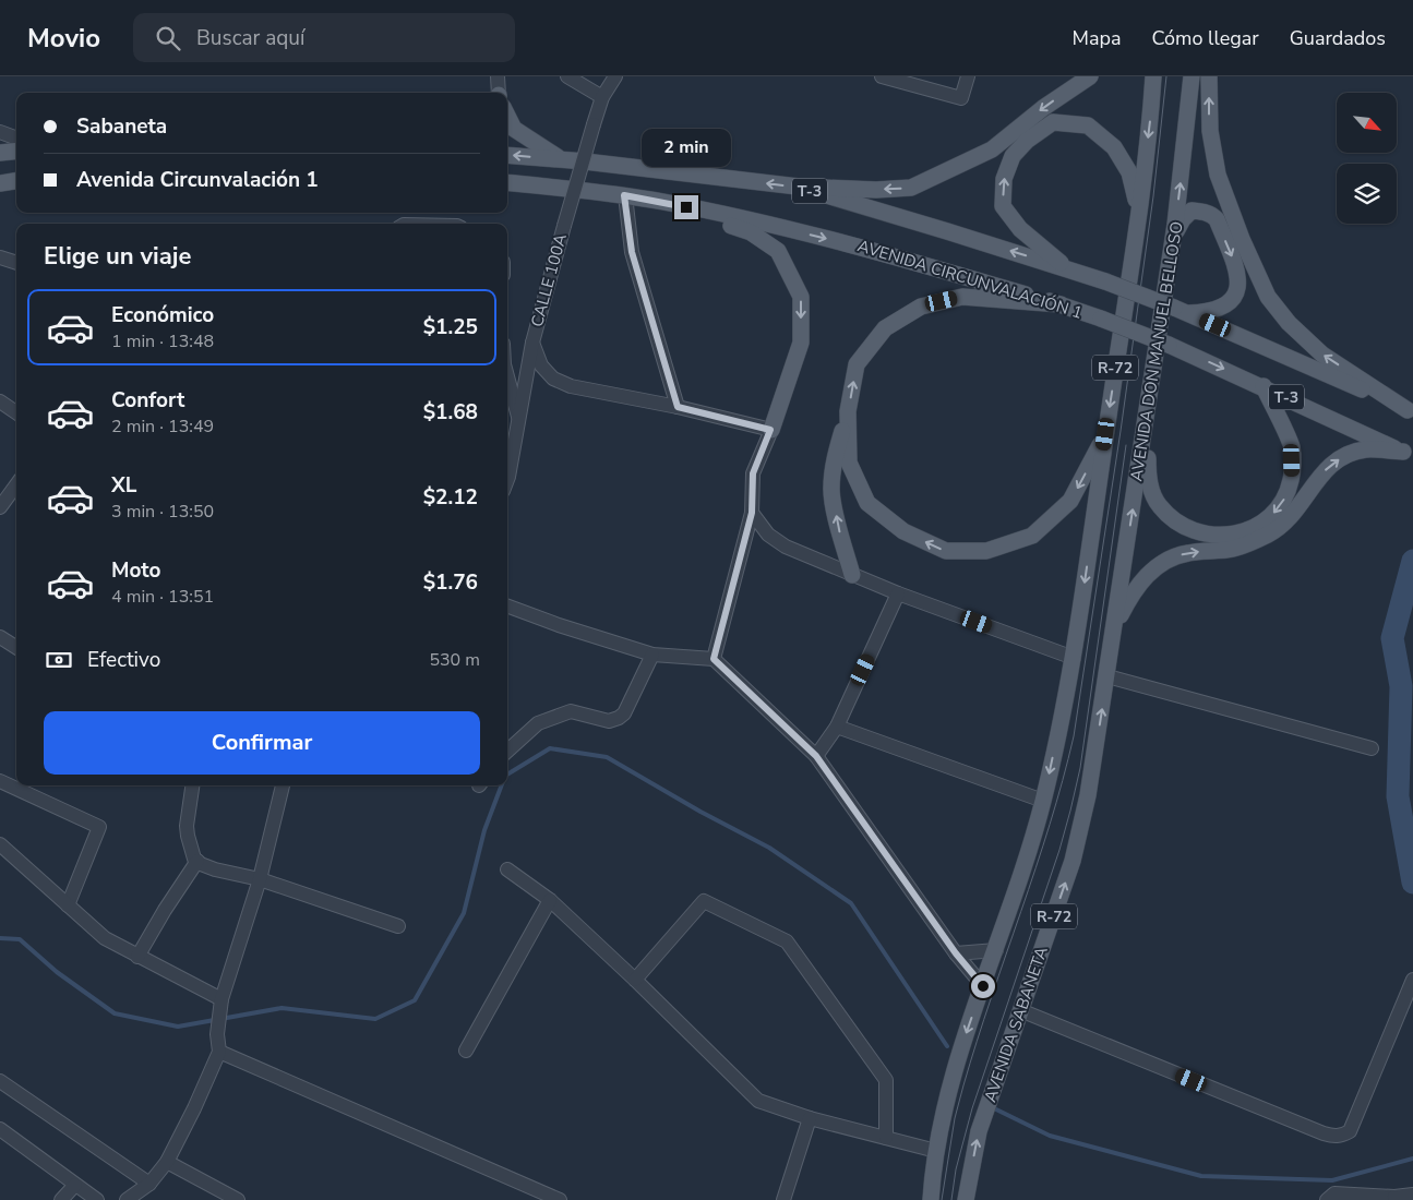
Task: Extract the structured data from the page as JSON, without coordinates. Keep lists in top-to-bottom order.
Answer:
{
  "streets": {
    "main road": [
      "T-3",
      "AVENIDA CIRCUNVALACIÓN 1",
      "AVENIDA DON MANUEL BELLOSO",
      "R-72",
      "AVENIDA SABANETA"
    ],
    "street": ["CALLE 100A"]
  },
  "crossings": [
    ["AVENIDA DON MANUEL BELLOSO", "AVENIDA SABANETA"]
  ],
  "north": "bottom right",
  "page": {
    "header": "Movio",
    "search": "Buscar aquí",
    "nav": ["Mapa", "Cómo llegar", "Guardados"],
    "banner": ["Sabaneta", "Avenida Circunvalación 1"],
    "bubble": "2 min",
    "heading": "Elige un viaje",
    "list": [
      {
        "name": "Económico",
        "note": "1 min · 13:48",
        "value": "$1.25"
      },
      {
        "name": "Confort",
        "note": "2 min · 13:49",
        "value": "$1.68"
      },
      {
        "name": "XL",
        "note": "3 min · 13:50",
        "value": "$2.12"
      },
      {
        "name": "Moto",
        "note": "4 min · 13:51",
        "value": "$1.76"
      }
    ],
    "pay": ["Efectivo", "530 m"],
    "buttons": "Confirmar"
  }
}
